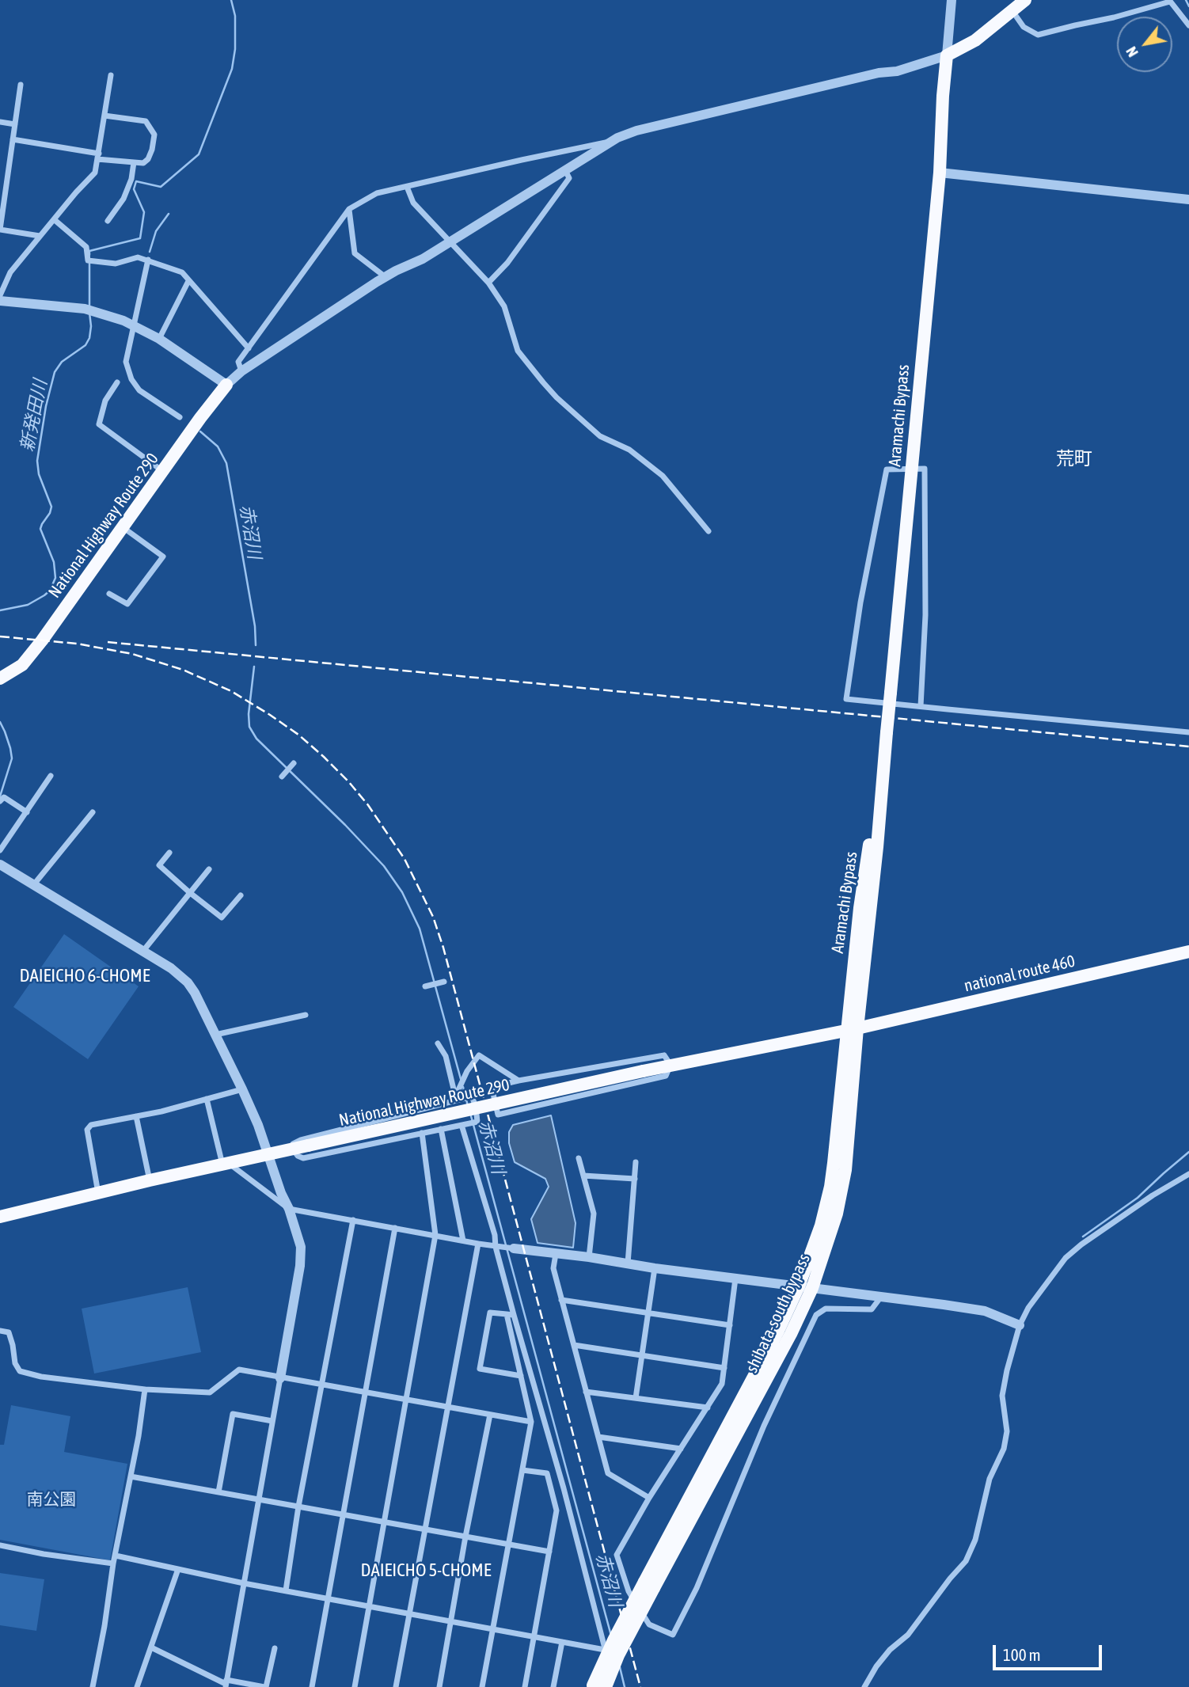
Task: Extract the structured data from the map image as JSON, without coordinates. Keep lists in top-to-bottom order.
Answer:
{
  "streets": {
    "highway": [
      "Aramachi Bypass",
      "National Highway Route 290",
      "national route 460",
      "shibata-south bypass"
    ]
  },
  "crossings": [
    ["Aramachi Bypass", "National Highway Route 290"],
    ["Aramachi Bypass", "national route 460"],
    ["Aramachi Bypass", "shibata-south bypass"],
    ["National Highway Route 290", "national route 460"],
    ["National Highway Route 290", "shibata-south bypass"],
    ["national route 460", "shibata-south bypass"]
  ],
  "districts": ["荒町", "DAIEICHO 6-CHOME", "DAIEICHO 5-CHOME"],
  "water": ["新発田川", "赤沼川"],
  "parks": ["南公園"],
  "scale_bar": "100 m",
  "north": "bottom left"
}
